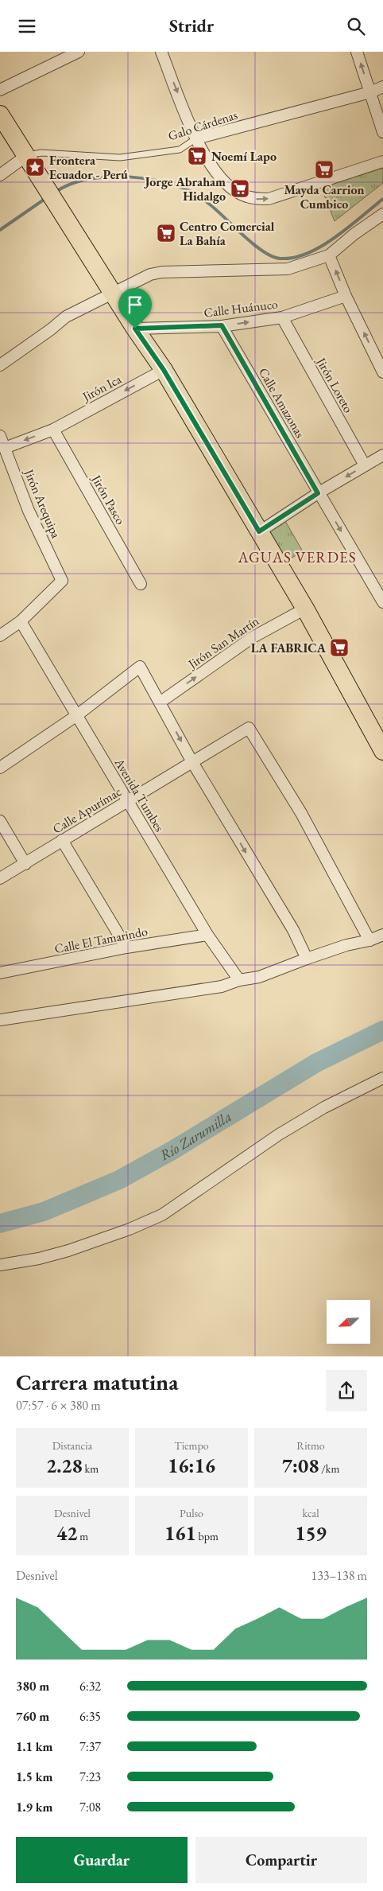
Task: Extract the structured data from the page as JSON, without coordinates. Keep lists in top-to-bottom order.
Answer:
{
  "streets": {
    "street": [
      "Galo Cárdenas",
      "Calle Huánuco",
      "Jirón Loreto",
      "Jirón Ica",
      "Calle Amazonas",
      "Jirón Pasco",
      "Jirón Arequipa",
      "Jirón San Martín",
      "Avenida Tumbes",
      "Calle Apurímac",
      "Calle El Tamarindo"
    ]
  },
  "crossings": [
    ["Calle Huánuco", "Jirón Loreto"],
    ["Calle Huánuco", "Calle Amazonas"],
    ["Jirón Ica", "Jirón Pasco"],
    ["Jirón Ica", "Jirón Arequipa"],
    ["Jirón Arequipa", "Avenida Tumbes"],
    ["Avenida Tumbes", "Calle Apurímac"],
    ["Avenida Tumbes", "Calle El Tamarindo"]
  ],
  "one_way": ["Calle Amazonas", "Jirón San Martín"],
  "districts": ["AGUAS VERDES"],
  "water": ["Río Zarumilla"],
  "places": {
    "supermarket": [
      "Noemí Lapo",
      "Mayda Carrion Cumbico",
      "Jorge Abraham Hidalgo",
      "Centro Comercial La Bahía",
      "LA FABRICA"
    ],
    "place": ["Frontera Ecuador - Perú"]
  },
  "north": "bottom left",
  "page": {
    "header": "Stridr",
    "heading": ["Carrera matutina", "07:57 · 6 × 380 m"],
    "stats": [
      ["Distancia", "2.28 km"],
      ["Tiempo", "16:16"],
      ["Ritmo", "7:08 /km"],
      ["Desnivel", "42 m"],
      ["Pulso", "161 bpm"],
      ["kcal", "159"]
    ],
    "chart": ["Desnivel", "133–138 m"],
    "list": [
      {
        "name": "380 m",
        "note": "6:32"
      },
      {
        "name": "760 m",
        "note": "6:35"
      },
      {
        "name": "1.1 km",
        "note": "7:37"
      },
      {
        "name": "1.5 km",
        "note": "7:23"
      },
      {
        "name": "1.9 km",
        "note": "7:08"
      }
    ],
    "buttons": ["Guardar", "Compartir"]
  }
}
